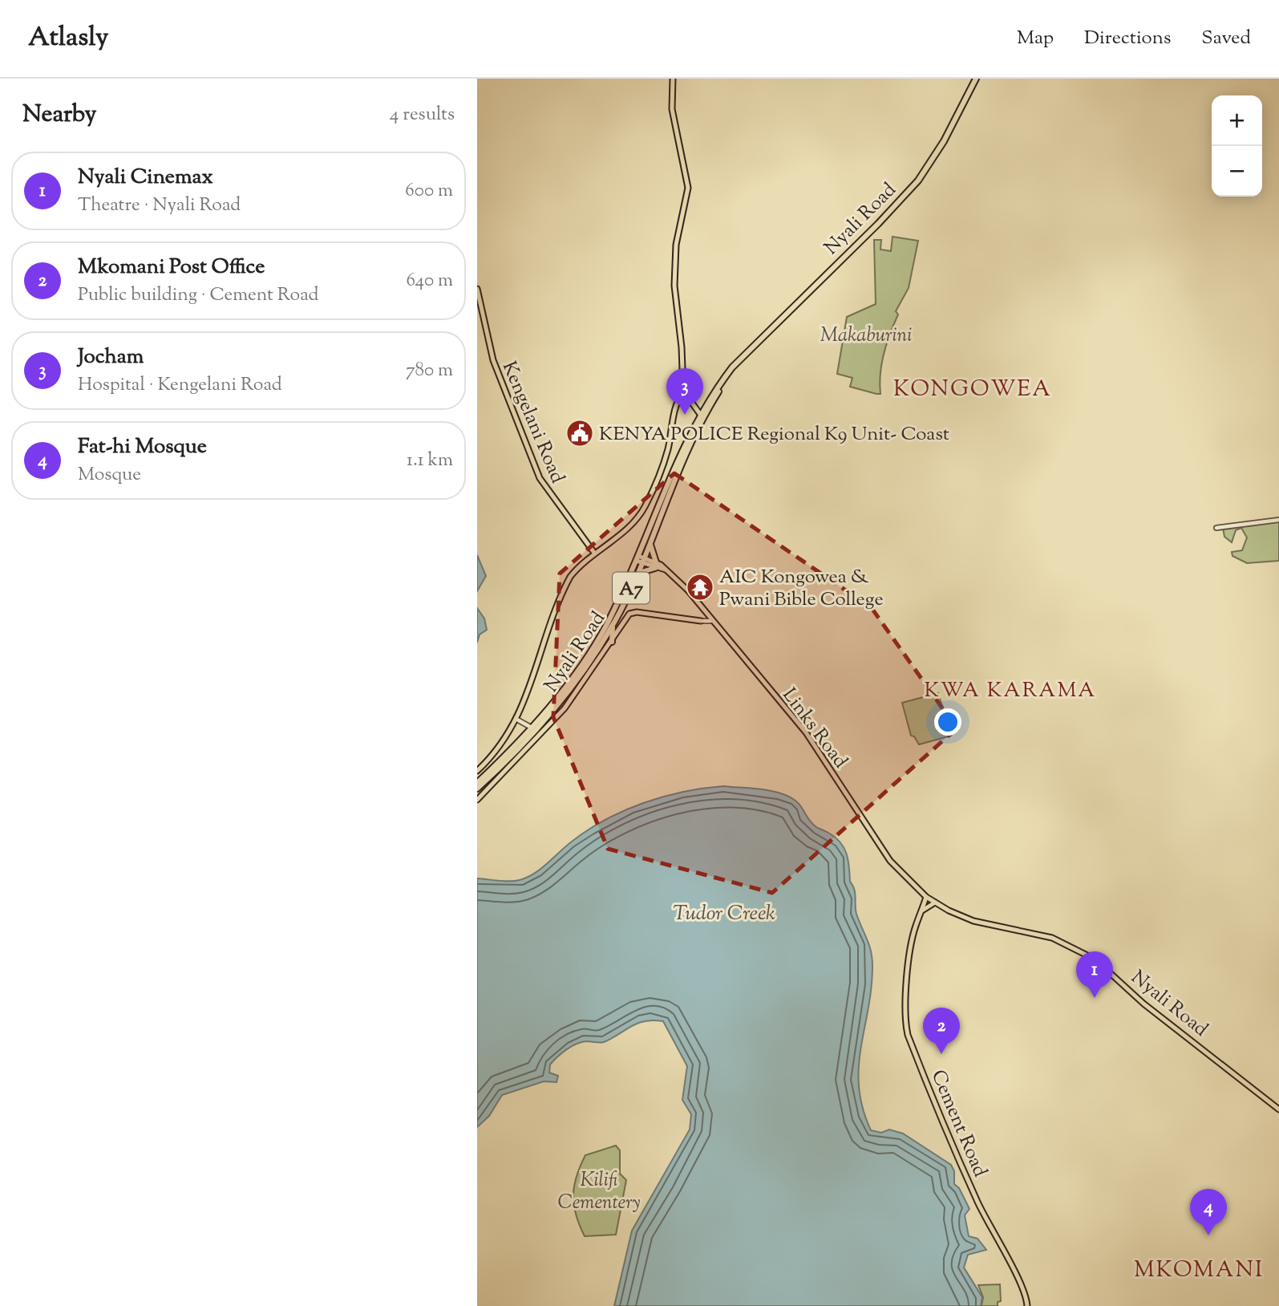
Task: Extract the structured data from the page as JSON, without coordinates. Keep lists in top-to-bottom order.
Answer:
{
  "streets": {
    "highway": ["Nyali Road", "A7"],
    "main road": ["Kengelani Road", "Links Road", "Cement Road"]
  },
  "crossings": [
    ["Nyali Road", "Links Road"],
    ["Links Road", "Cement Road"]
  ],
  "districts": ["KONGOWEA", "KWA KARAMA", "MKOMANI"],
  "water": ["Tudor Creek"],
  "parks": ["Makaburini", "Kilifi Cementery"],
  "places": {
    "public building": ["KENYA POLICE Regional K9 Unit- Coast"],
    "temple": ["AIC Kongowea & Pwani Bible College"]
  },
  "page": {
    "header": "Atlasly",
    "nav": ["Map", "Directions", "Saved"],
    "heading": ["Nearby", "4 results"],
    "map_buttons": ["+", "−"],
    "list": [
      {
        "mark": "1",
        "name": "Nyali Cinemax",
        "note": "Theatre · Nyali Road",
        "value": "600 m"
      },
      {
        "mark": "2",
        "name": "Mkomani Post Office",
        "note": "Public building · Cement Road",
        "value": "640 m"
      },
      {
        "mark": "3",
        "name": "Jocham",
        "note": "Hospital · Kengelani Road",
        "value": "780 m"
      },
      {
        "mark": "4",
        "name": "Fat-hi Mosque",
        "note": "Mosque",
        "value": "1.1 km"
      }
    ],
    "pins": [
      "3",
      "1",
      "2",
      "4"
    ]
  }
}
